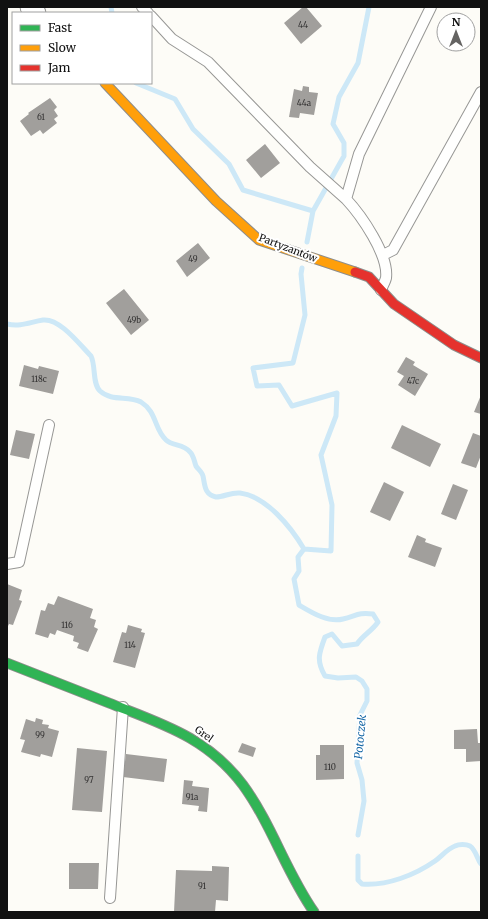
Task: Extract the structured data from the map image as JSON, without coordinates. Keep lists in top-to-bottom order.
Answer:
{
  "streets": {
    "street": ["Partyzantów", "Grel"]
  },
  "water": ["Potoczek"],
  "house_numbers": [
    "44",
    "44a",
    "61",
    "49",
    "49b",
    "118c",
    "47c",
    "116",
    "114",
    "99",
    "110",
    "97",
    "91a",
    "91"
  ],
  "legend": ["Fast", "Slow", "Jam"],
  "north": "top"
}
